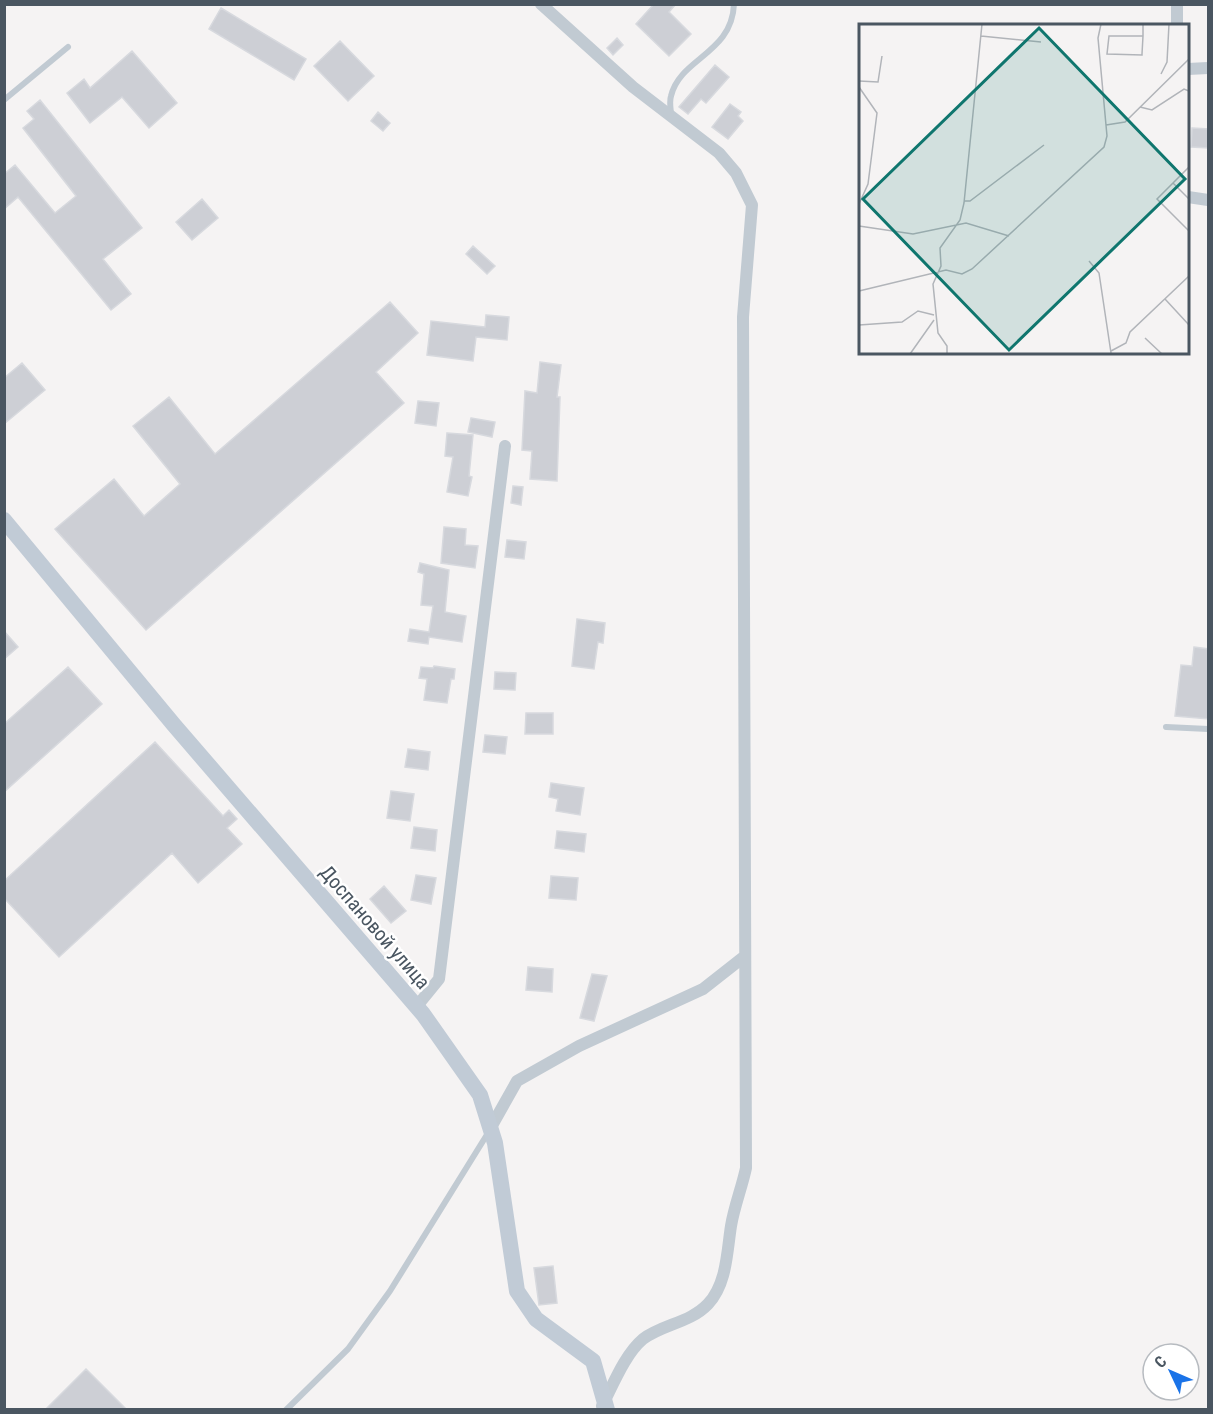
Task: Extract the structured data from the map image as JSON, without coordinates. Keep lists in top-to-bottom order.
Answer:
{
  "streets": {
    "street": ["Доспановой улица"]
  },
  "north": "top left"
}
